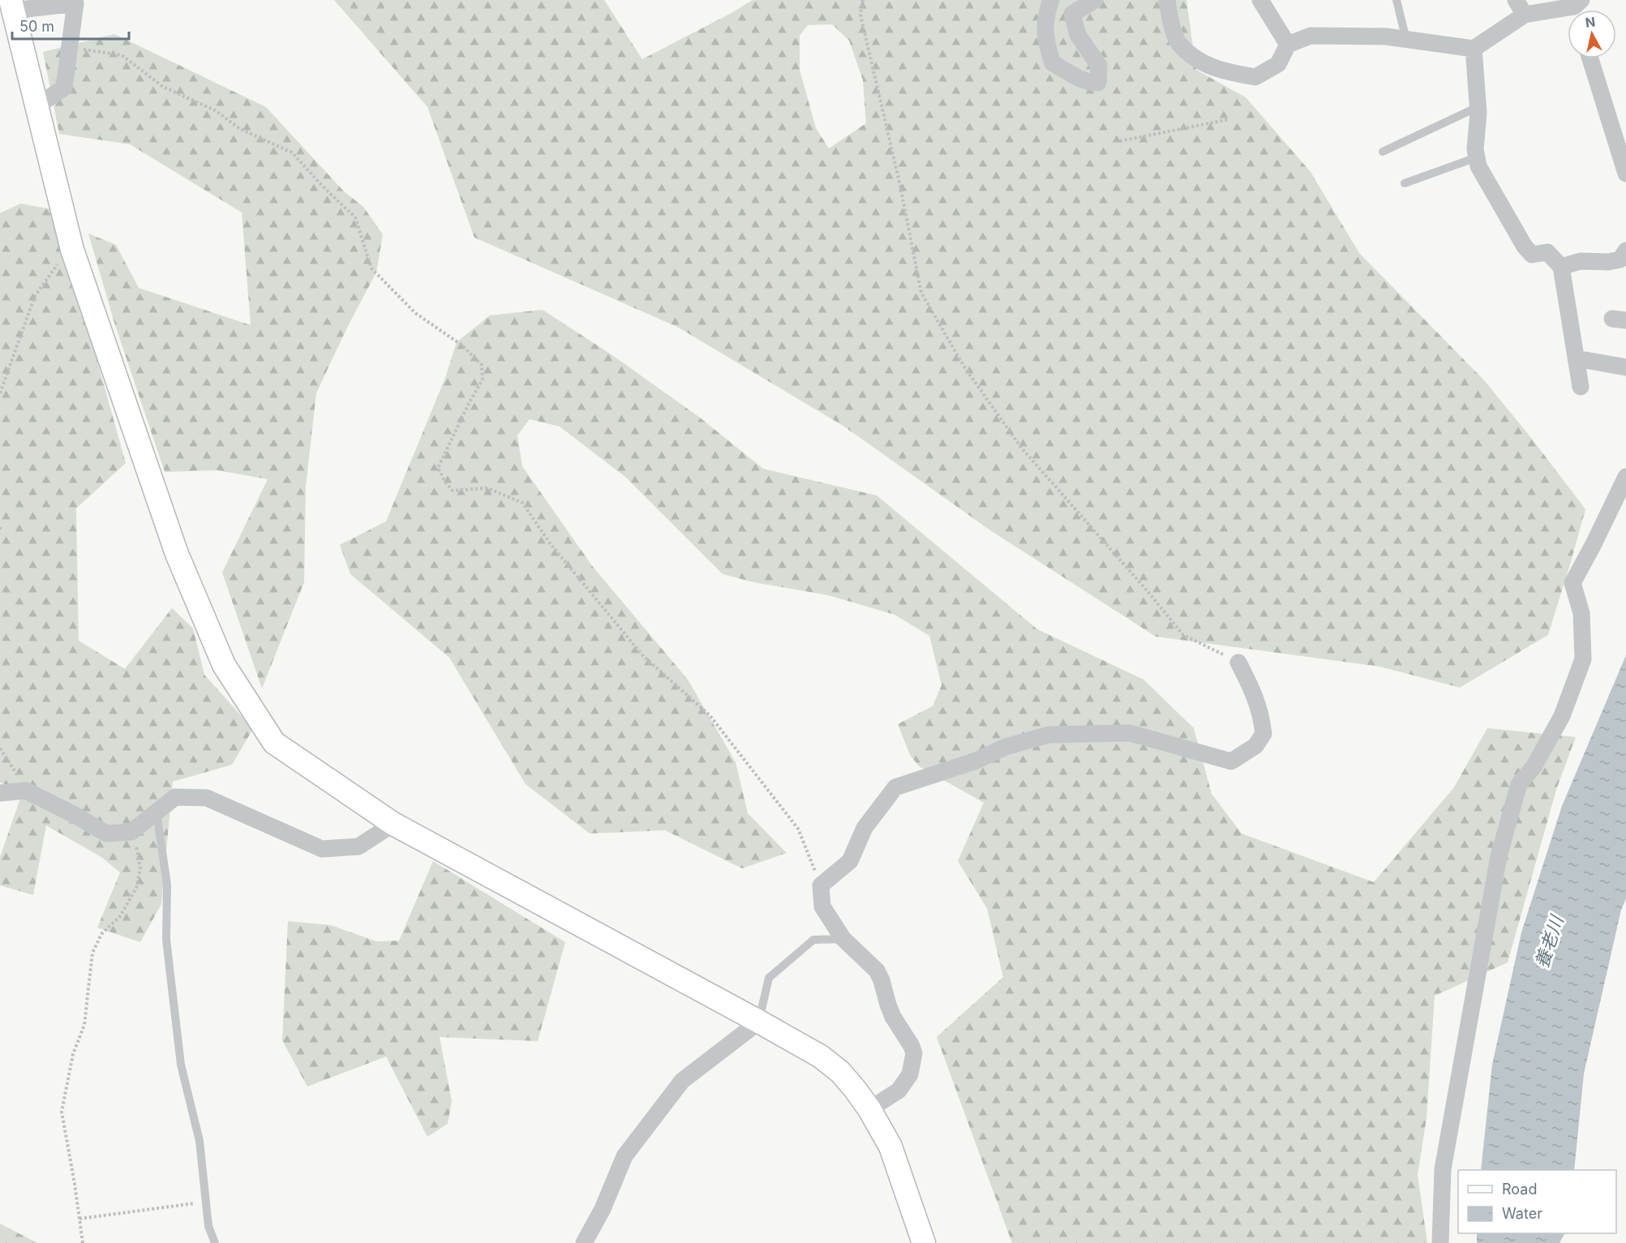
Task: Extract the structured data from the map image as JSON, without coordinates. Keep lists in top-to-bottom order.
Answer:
{
  "water": ["養老川"],
  "legend": ["Road", "Water"],
  "scale_bar": "50 m",
  "north": "top"
}
